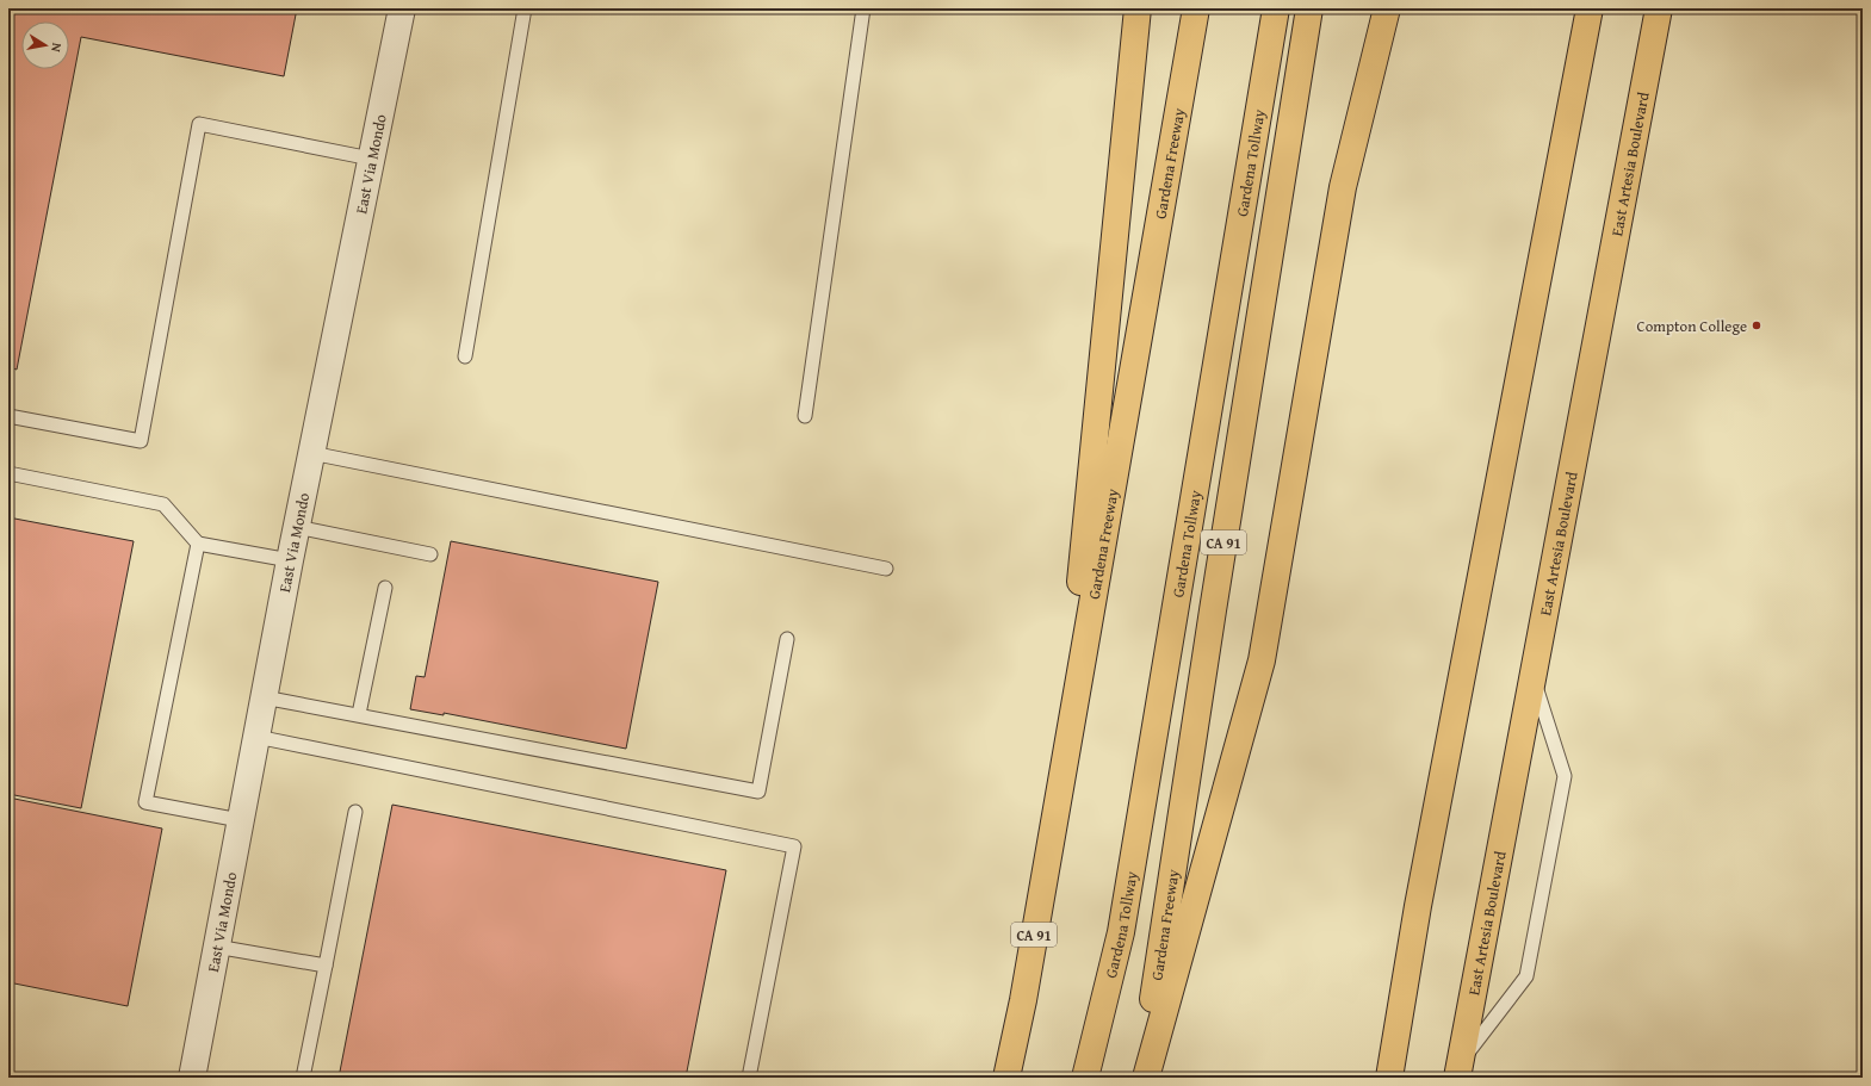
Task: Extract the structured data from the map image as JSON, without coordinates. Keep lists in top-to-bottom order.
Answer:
{
  "streets": {
    "main road": [
      "Gardena Freeway",
      "Gardena Tollway",
      "East Artesia Boulevard",
      "CA 91"
    ],
    "street": ["East Via Mondo"]
  },
  "places": ["Compton College"],
  "north": "right"
}
